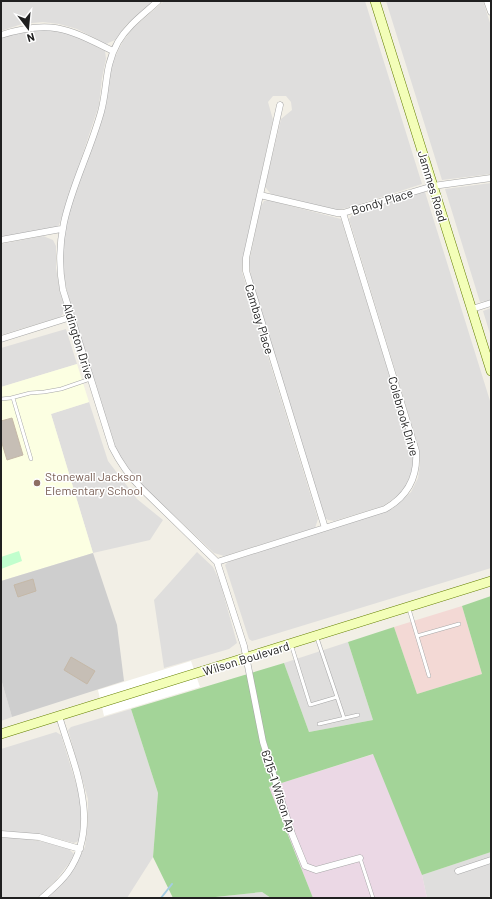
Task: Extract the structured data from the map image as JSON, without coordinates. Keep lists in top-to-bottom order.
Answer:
{
  "streets": {
    "main road": ["Jammes Road", "Wilson Boulevard"],
    "street": [
      "Bondy Place",
      "Cambay Place",
      "Aldington Drive",
      "Colebrook Drive",
      "6215-1 Wilson Ap"
    ]
  },
  "crossings": [
    ["Jammes Road", "Bondy Place"],
    ["Bondy Place", "Cambay Place"],
    ["Bondy Place", "Colebrook Drive"],
    ["Cambay Place", "Colebrook Drive"],
    ["Aldington Drive", "Colebrook Drive"],
    ["Aldington Drive", "Wilson Boulevard"],
    ["Aldington Drive", "6215-1 Wilson Ap"],
    ["Wilson Boulevard", "6215-1 Wilson Ap"]
  ],
  "places": ["Stonewall Jackson Elementary School"],
  "north": "bottom"
}
